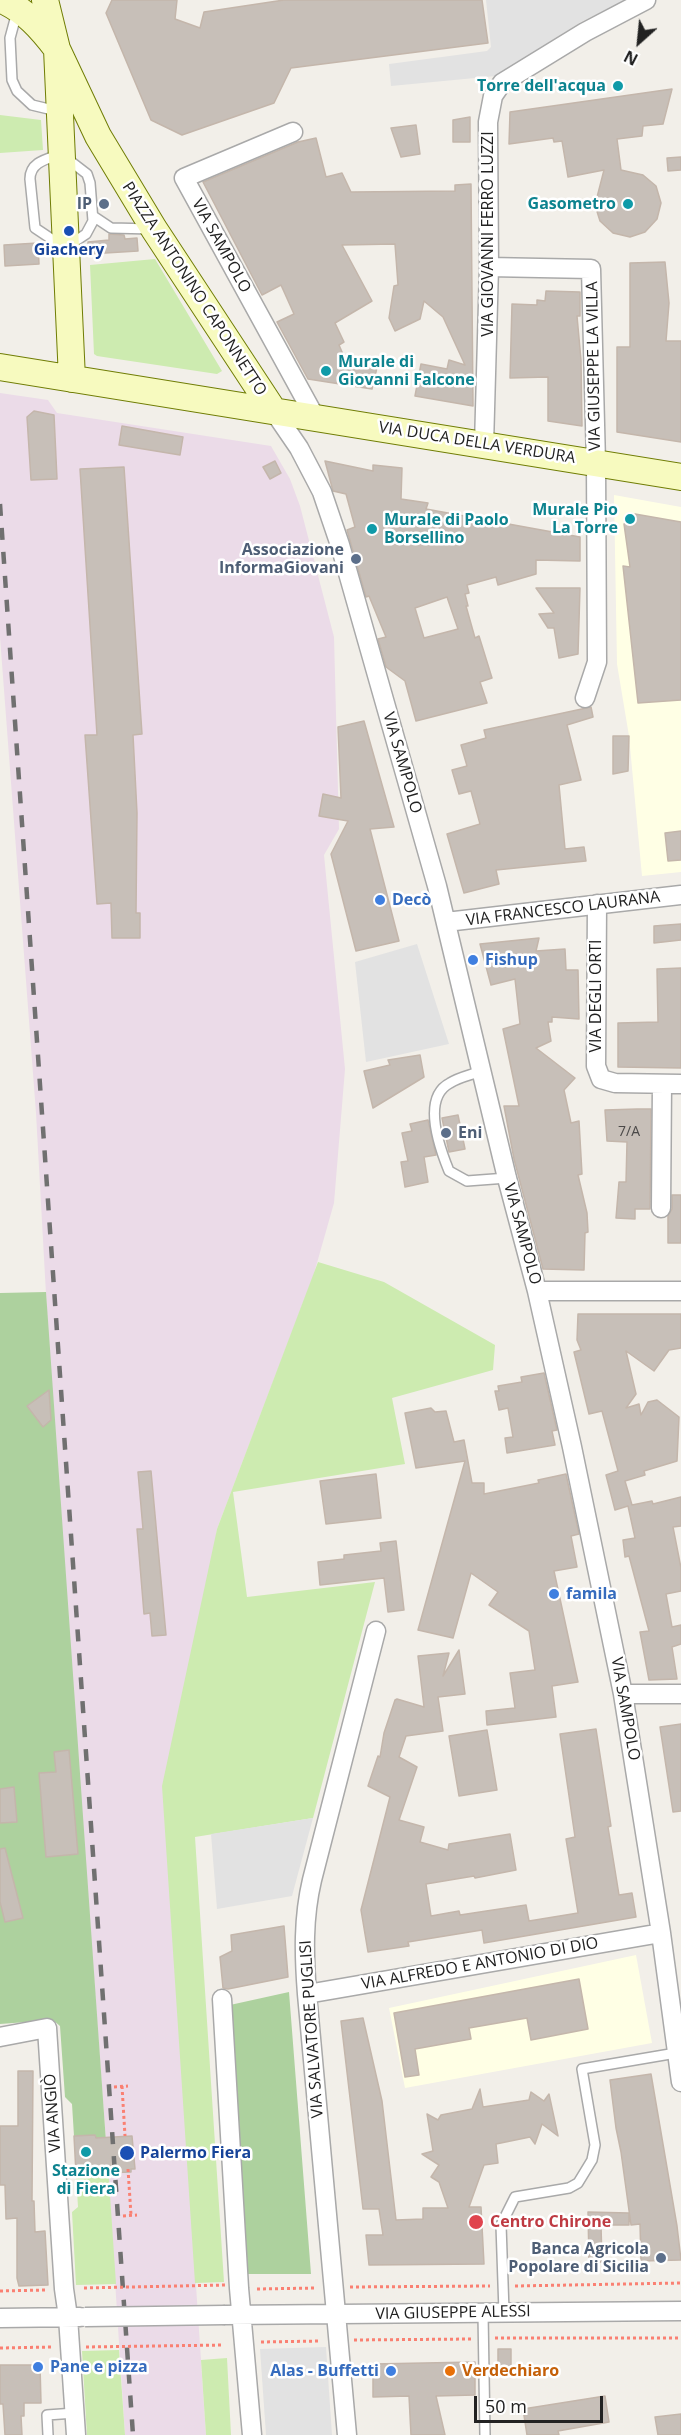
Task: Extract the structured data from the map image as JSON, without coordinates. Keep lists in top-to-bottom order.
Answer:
{
  "streets": {
    "street": [
      "VIA GIOVANNI FERRO LUZZI",
      "VIA SAMPOLO",
      "PIAZZA ANTONINO CAPONNETTO",
      "VIA GIUSEPPE LA VILLA",
      "VIA DUCA DELLA VERDURA",
      "VIA FRANCESCO LAURANA",
      "VIA DEGLI ORTI",
      "VIA ALFREDO E ANTONIO DI DIO",
      "VIA SALVATORE PUGLISI",
      "VIA ANGIÒ",
      "VIA GIUSEPPE ALESSI"
    ]
  },
  "crossings": [
    ["VIA GIOVANNI FERRO LUZZI", "VIA GIUSEPPE LA VILLA"],
    ["VIA GIOVANNI FERRO LUZZI", "VIA DUCA DELLA VERDURA"],
    ["VIA SAMPOLO", "PIAZZA ANTONINO CAPONNETTO"],
    ["VIA SAMPOLO", "VIA DUCA DELLA VERDURA"],
    ["VIA SAMPOLO", "VIA FRANCESCO LAURANA"],
    ["VIA SAMPOLO", "VIA ALFREDO E ANTONIO DI DIO"],
    ["PIAZZA ANTONINO CAPONNETTO", "VIA DUCA DELLA VERDURA"],
    ["VIA GIUSEPPE LA VILLA", "VIA DUCA DELLA VERDURA"],
    ["VIA FRANCESCO LAURANA", "VIA DEGLI ORTI"],
    ["VIA ALFREDO E ANTONIO DI DIO", "VIA SALVATORE PUGLISI"],
    ["VIA SALVATORE PUGLISI", "VIA GIUSEPPE ALESSI"],
    ["VIA ANGIÒ", "VIA GIUSEPPE ALESSI"]
  ],
  "places": [
    "Torre dell'acqua",
    "IP",
    "Gasometro",
    "Giachery",
    "Murale di Giovanni Falcone",
    "Murale Pio La Torre",
    "Murale di Paolo Borsellino",
    "Associazione InformaGiovani",
    "Decò",
    "Fishup",
    "Eni",
    "famila",
    "Stazione di Fiera",
    "Palermo Fiera",
    "Centro Chirone",
    "Banca Agricola Popolare di Sicilia",
    "Pane e pizza",
    "Alas - Buffetti",
    "Verdechiaro"
  ],
  "house_numbers": ["7/A"],
  "scale_bar": "50 m",
  "north": "bottom left"
}
